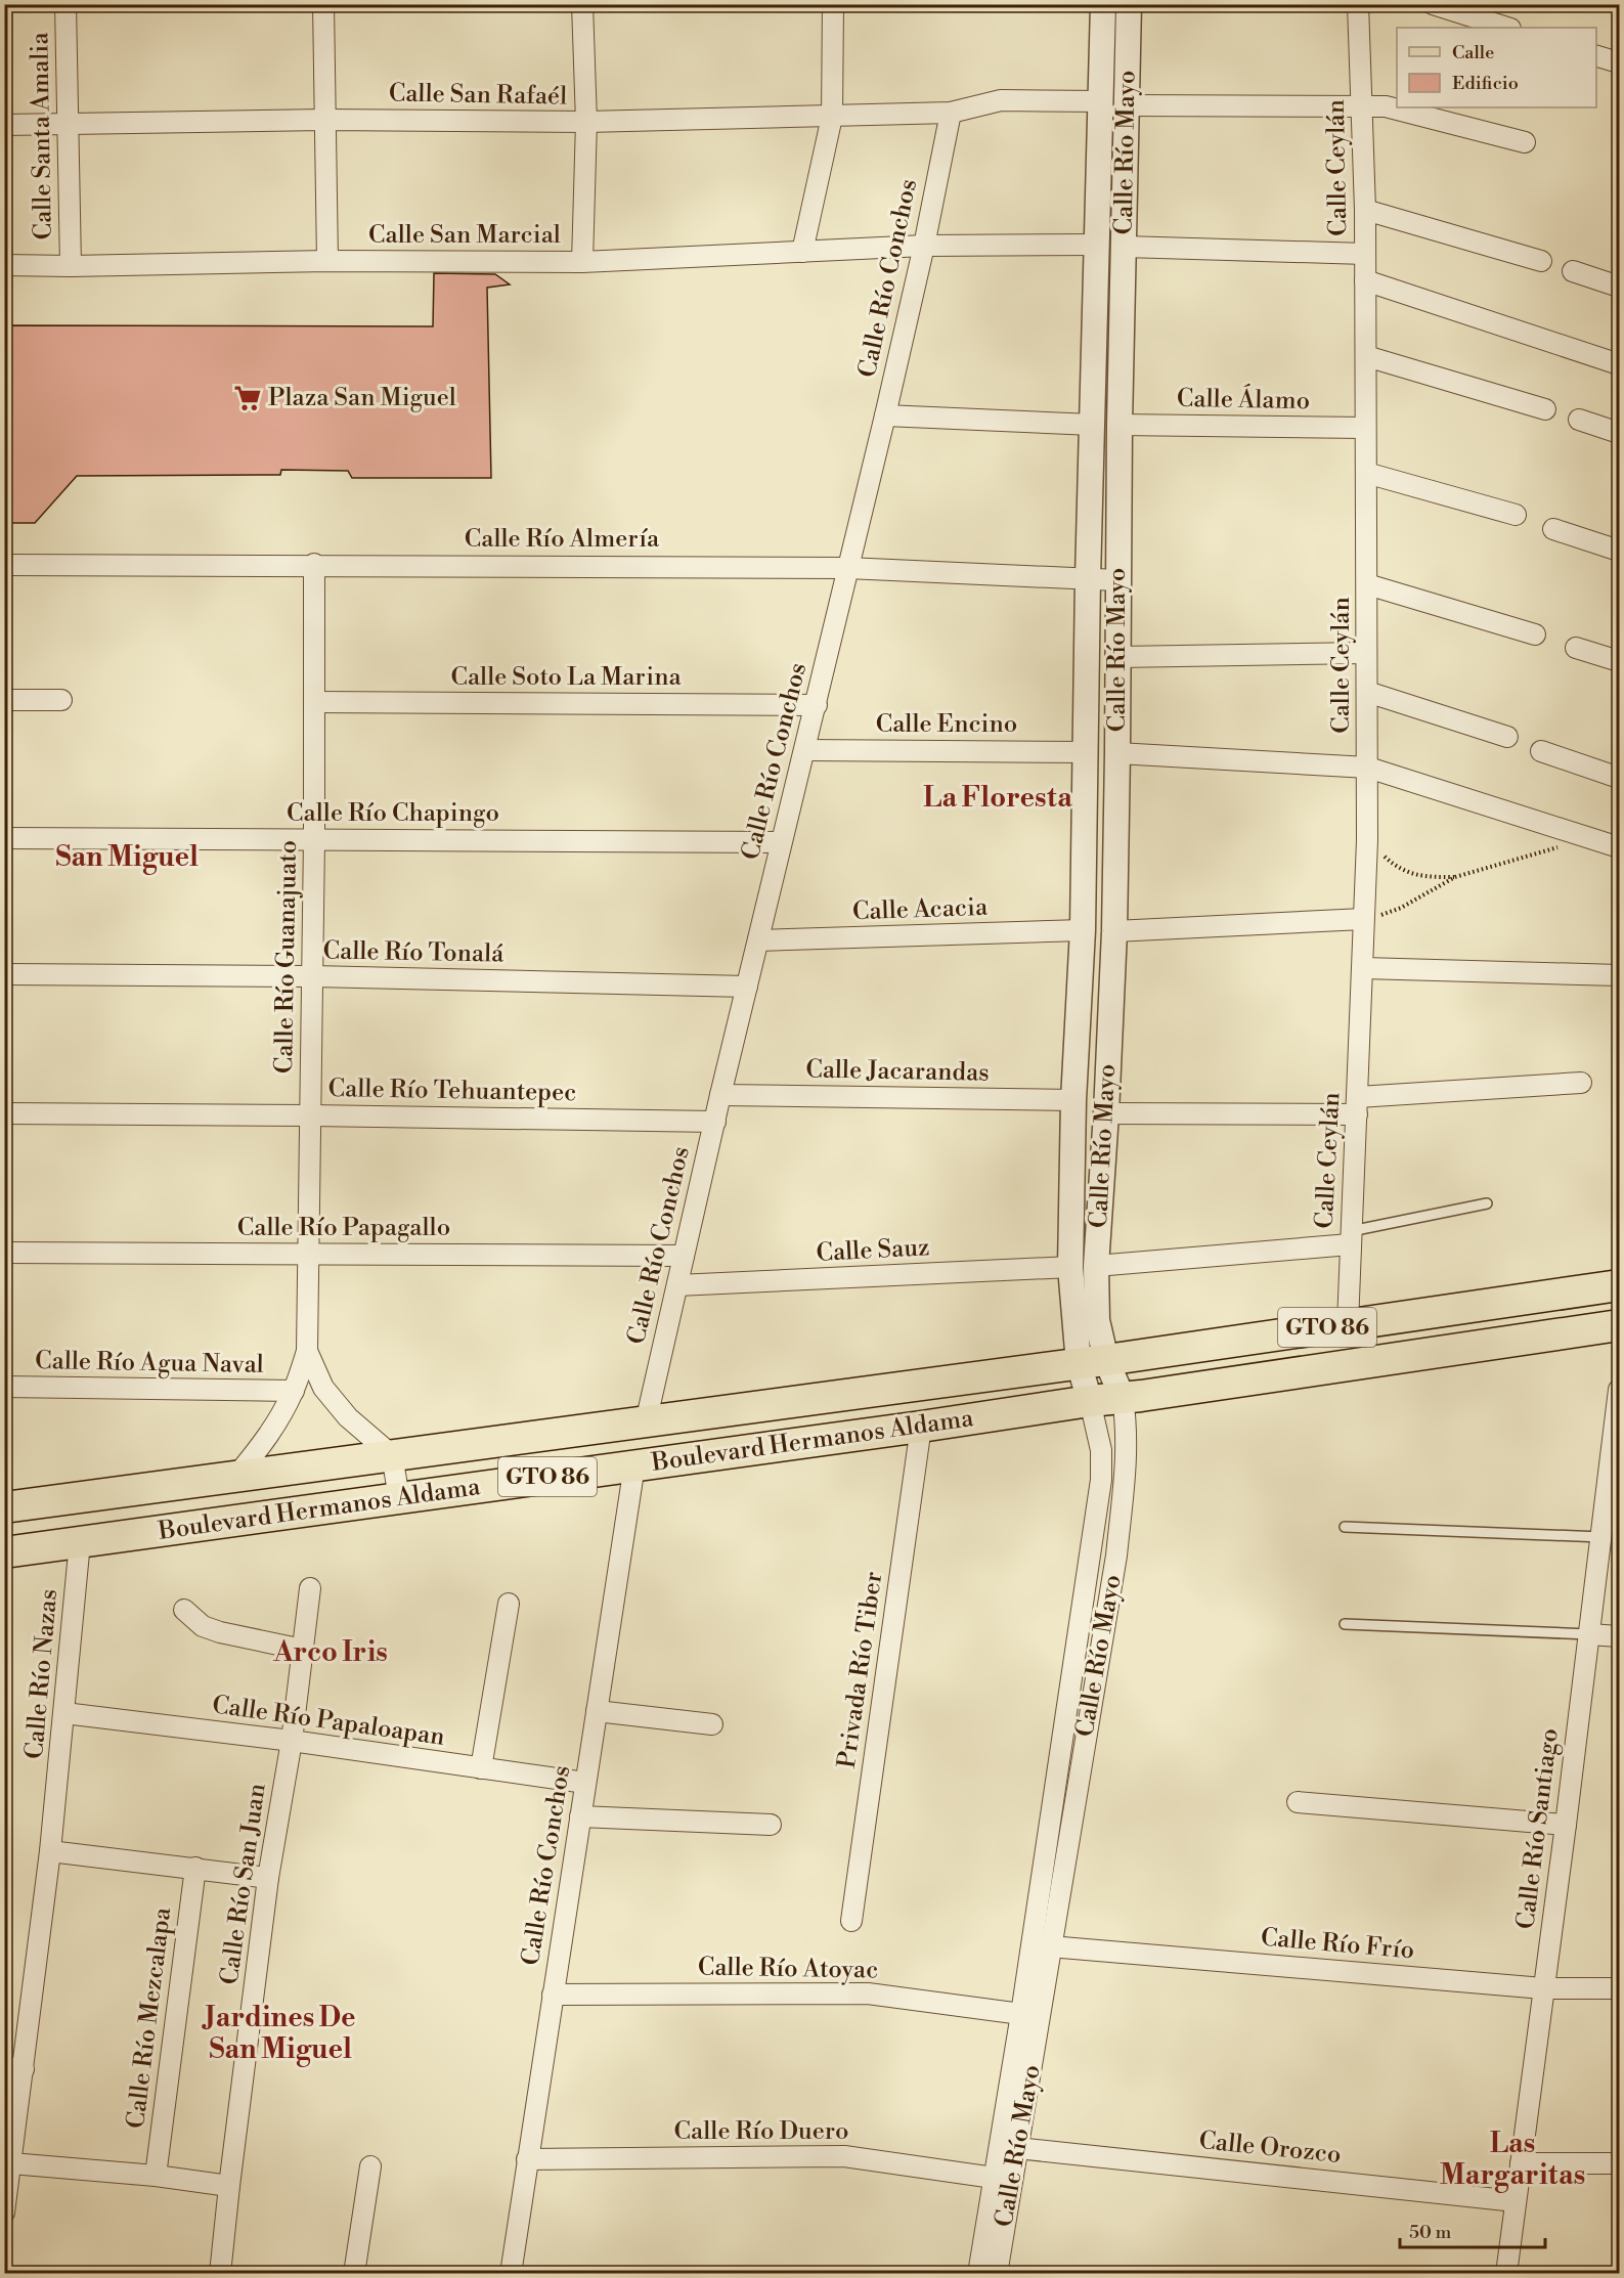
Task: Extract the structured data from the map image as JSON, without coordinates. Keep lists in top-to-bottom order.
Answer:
{
  "streets": {
    "main road": ["GTO 86", "Boulevard Hermanos Aldama"],
    "street": [
      "Calle San Rafaél",
      "Calle Santa Amalia",
      "Calle Río Mayo",
      "Calle Ceylán",
      "Calle San Marcial",
      "Calle Río Conchos",
      "Calle Álamo",
      "Calle Río Almería",
      "Calle Soto La Marina",
      "Calle Encino",
      "Calle Río Chapingo",
      "Calle Acacia",
      "Calle Río Tonalá",
      "Calle Río Guanajuato",
      "Calle Jacarandas",
      "Calle Río Tehuantepec",
      "Calle Río Papagallo",
      "Calle Sauz",
      "Calle Río Agua Naval",
      "Privada Río Tiber",
      "Calle Río Nazas",
      "Calle Río Papaloapan",
      "Calle Río Santiago",
      "Calle Río San Juan",
      "Calle Río Frío",
      "Calle Río Atoyac",
      "Calle Río Mezcalapa",
      "Calle Río Duero",
      "Calle Orozco"
    ]
  },
  "crossings": [
    ["Calle San Rafaél", "Calle Santa Amalia"],
    ["Calle San Rafaél", "Calle Río Mayo"],
    ["Calle San Rafaél", "Calle Río Conchos"],
    ["Calle Santa Amalia", "Calle San Marcial"],
    ["Calle Río Mayo", "Calle San Marcial"],
    ["Calle Río Mayo", "Calle Álamo"],
    ["Calle Río Mayo", "Calle Río Almería"],
    ["Calle Río Mayo", "Calle Encino"],
    ["Calle Río Mayo", "Calle Acacia"],
    ["Calle Río Mayo", "Calle Jacarandas"],
    ["Calle Río Mayo", "Calle Sauz"],
    ["Calle Río Mayo", "Boulevard Hermanos Aldama"],
    ["Calle Río Mayo", "Calle Río Frío"],
    ["Calle Río Mayo", "Calle Río Atoyac"],
    ["Calle Río Mayo", "Calle Río Duero"],
    ["Calle Río Mayo", "Calle Orozco"],
    ["Calle Ceylán", "Calle Álamo"],
    ["Calle Ceylán", "Boulevard Hermanos Aldama"],
    ["Calle San Marcial", "Calle Río Conchos"],
    ["Calle Río Conchos", "Calle Río Almería"],
    ["Calle Río Conchos", "Calle Soto La Marina"],
    ["Calle Río Conchos", "Calle Encino"],
    ["Calle Río Conchos", "Calle Río Chapingo"],
    ["Calle Río Conchos", "Calle Acacia"],
    ["Calle Río Conchos", "Calle Río Tonalá"],
    ["Calle Río Conchos", "Calle Jacarandas"],
    ["Calle Río Conchos", "Calle Río Tehuantepec"],
    ["Calle Río Conchos", "Calle Río Papagallo"],
    ["Calle Río Conchos", "Calle Sauz"],
    ["Calle Río Conchos", "Boulevard Hermanos Aldama"],
    ["Calle Río Conchos", "Calle Río Papaloapan"],
    ["Calle Río Conchos", "Calle Río Atoyac"],
    ["Calle Río Conchos", "Calle Río Duero"],
    ["Calle Río Almería", "Calle Río Guanajuato"],
    ["Calle Soto La Marina", "Calle Río Guanajuato"],
    ["Calle Río Chapingo", "Calle Río Guanajuato"],
    ["Calle Río Tonalá", "Calle Río Guanajuato"],
    ["Calle Río Guanajuato", "Calle Río Tehuantepec"],
    ["Calle Río Guanajuato", "Calle Río Papagallo"],
    ["Calle Río Guanajuato", "Calle Río Agua Naval"],
    ["Calle Río Guanajuato", "Boulevard Hermanos Aldama"],
    ["Boulevard Hermanos Aldama", "Privada Río Tiber"],
    ["Boulevard Hermanos Aldama", "Calle Río Nazas"],
    ["Calle Río Nazas", "Calle Río Papaloapan"],
    ["Calle Río Papaloapan", "Calle Río San Juan"],
    ["Calle Río Santiago", "Calle Río Frío"],
    ["Calle Río Santiago", "Calle Orozco"]
  ],
  "districts": [
    "La Floresta",
    "San Miguel",
    "Arco Iris",
    "Jardines De San Miguel",
    "Las Margaritas"
  ],
  "places": {
    "supermarket": ["Plaza San Miguel"]
  },
  "legend": ["Calle", "Edificio"],
  "scale_bar": "50 m"
}
